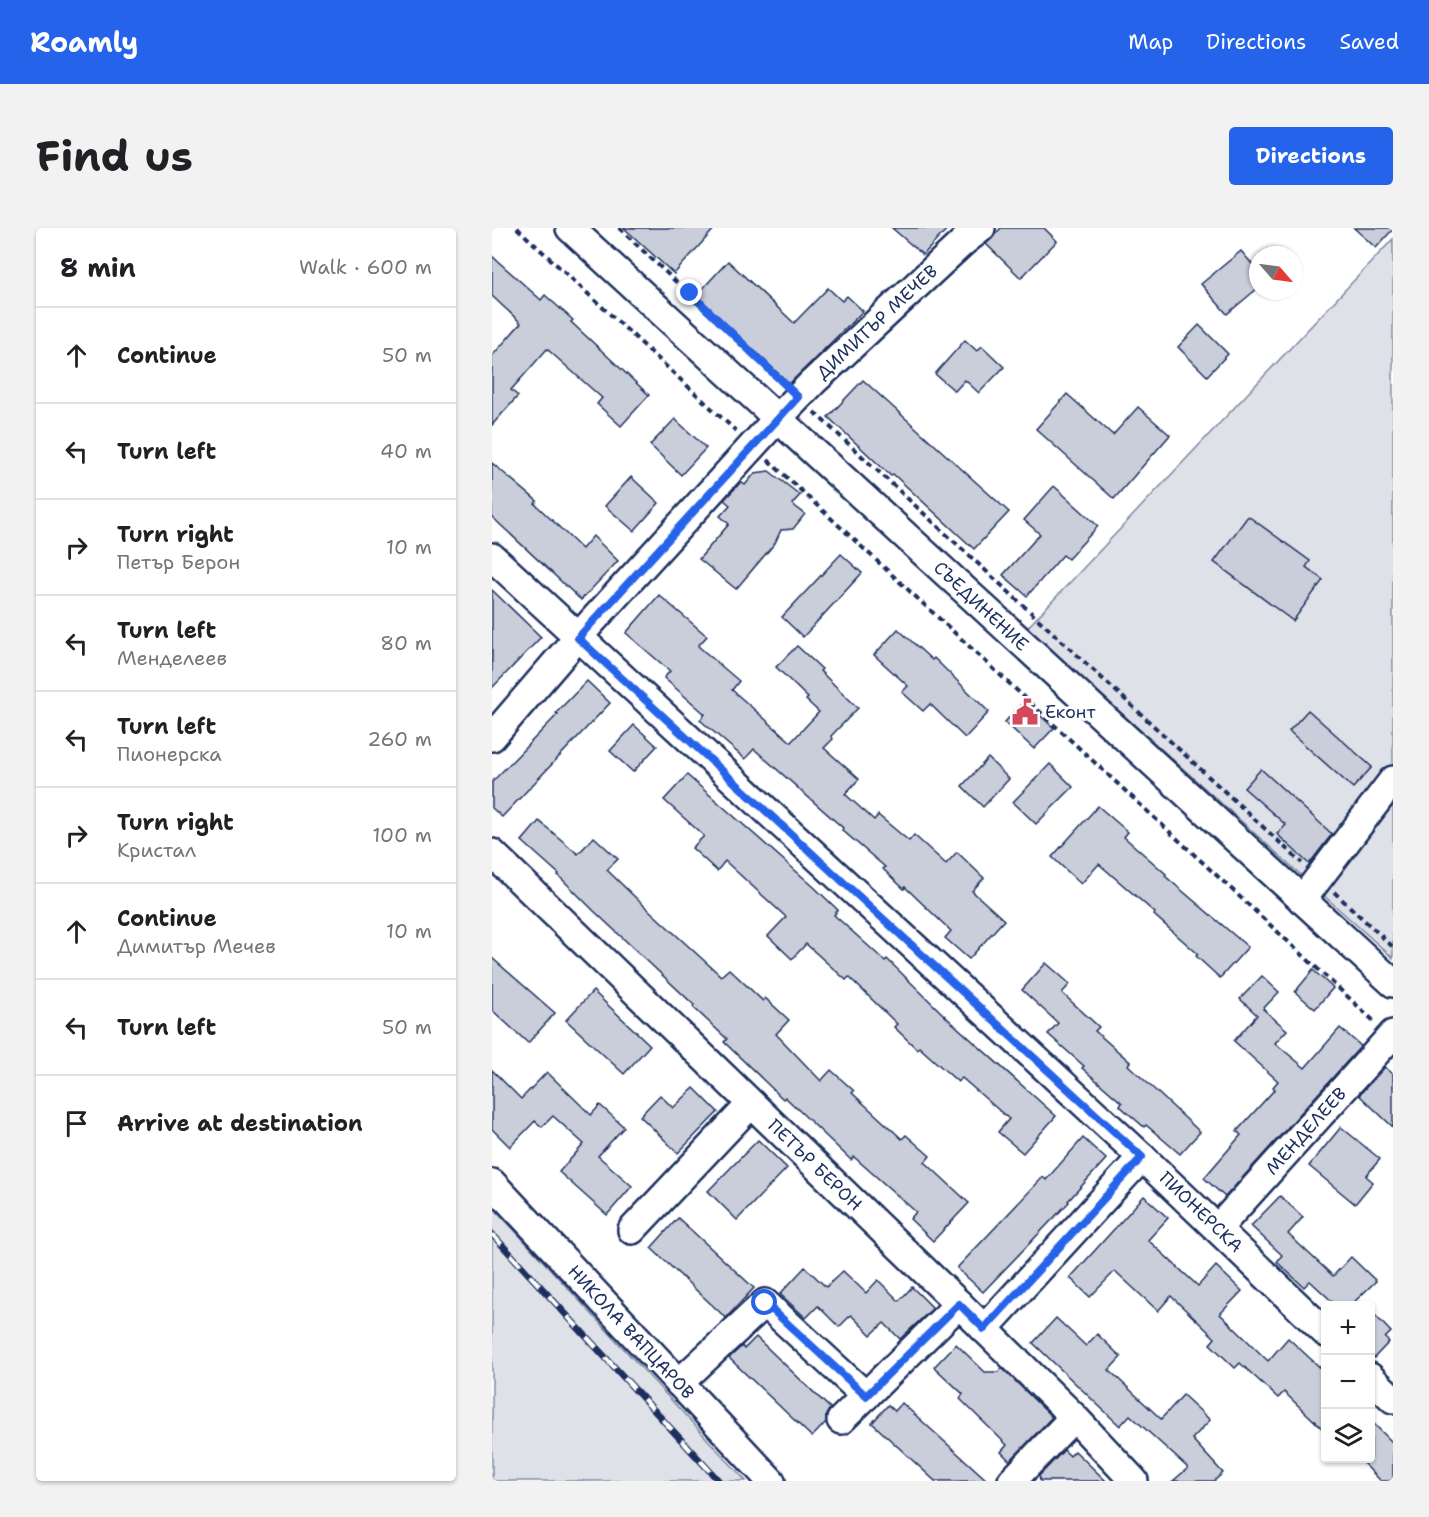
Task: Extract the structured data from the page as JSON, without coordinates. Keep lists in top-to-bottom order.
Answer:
{
  "streets": {
    "street": [
      "ДИМИТЪР МЕЧЕВ",
      "СЪЕДИНЕНИЕ",
      "МЕНДЕЛЕЕВ",
      "ПЕТЪР БЕРОН",
      "ПИОНЕРСКА",
      "НИКОЛА ВАПЦАРОВ"
    ]
  },
  "crossings": [
    ["ДИМИТЪР МЕЧЕВ", "СЪЕДИНЕНИЕ"],
    ["ДИМИТЪР МЕЧЕВ", "ПИОНЕРСКА"],
    ["МЕНДЕЛЕЕВ", "ПИОНЕРСКА"]
  ],
  "places": {
    "public building": ["Еконт"]
  },
  "north": "bottom right",
  "page": {
    "header": "Roamly",
    "nav": ["Map", "Directions", "Saved"],
    "buttons": "Directions",
    "title": "Find us",
    "heading": ["8 min", "Walk · 600 m"],
    "list": [
      ["Continue", "50 m"],
      ["Turn left", "40 m"],
      ["Turn right", "Петър Берон", "10 m"],
      ["Turn left", "Менделеев", "80 m"],
      ["Turn left", "Пионерска", "260 m"],
      ["Turn right", "Кристал", "100 m"],
      ["Continue", "Димитър Мечев", "10 m"],
      ["Turn left", "50 m"],
      "Arrive at destination"
    ],
    "map_buttons": ["+", "−"]
  }
}
